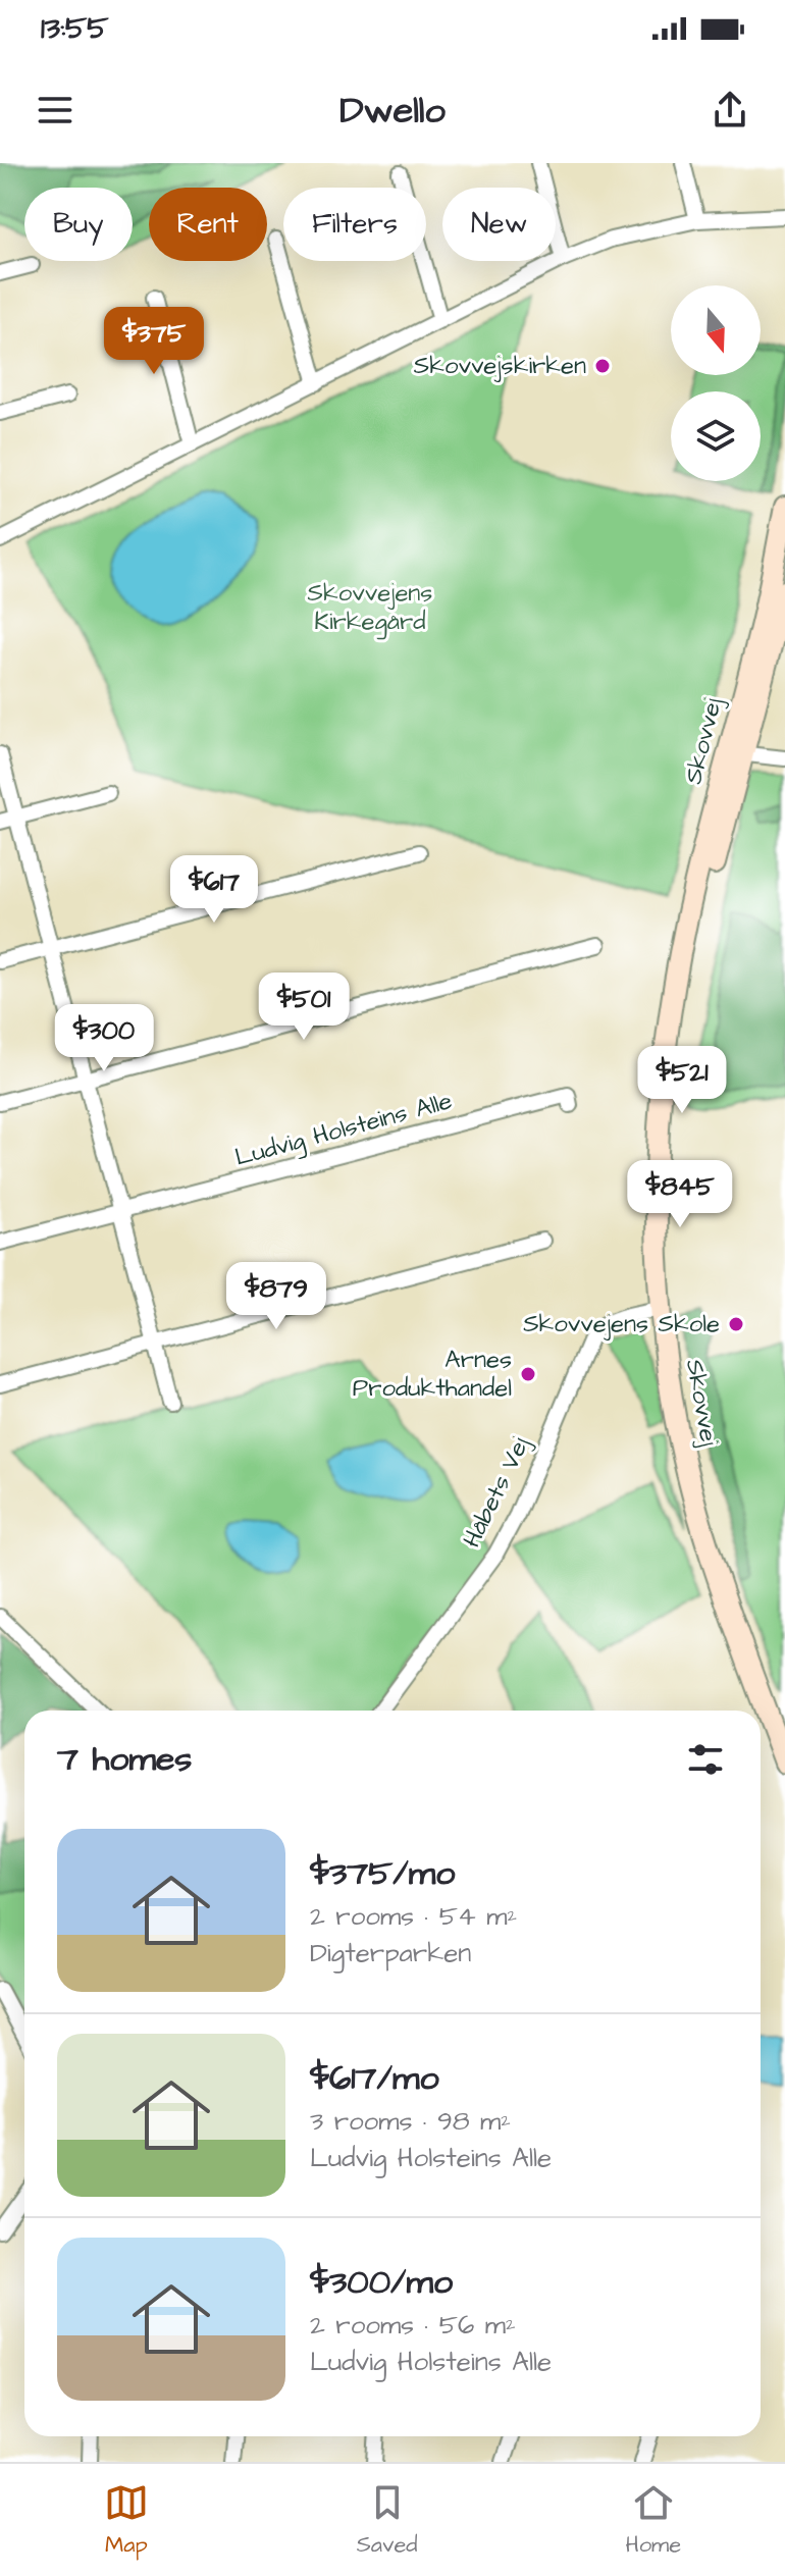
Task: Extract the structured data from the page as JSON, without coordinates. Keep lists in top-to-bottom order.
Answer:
{
  "streets": {
    "street": ["Skovvej", "Ludvig Holsteins Alle", "Håbets Vej"]
  },
  "crossings": [
    ["Skovvej", "Håbets Vej"]
  ],
  "parks": ["Skovvejens Kirkegård"],
  "places": ["Skovvejskirken", "Skovvejens Skole", "Arnes Produkthandel"],
  "north": "bottom",
  "page": {
    "status": "13:55",
    "header": "Dwello",
    "chip": [
      "Buy",
      "Rent",
      "Filters",
      "New"
    ],
    "price": [
      "$375",
      "$617",
      "$501",
      "$300",
      "$521",
      "$845",
      "$879"
    ],
    "heading": "7 homes",
    "list": [
      {
        "name": "$375/mo",
        "note": "2 rooms · 54 m² · Digterparken"
      },
      {
        "name": "$617/mo",
        "note": "3 rooms · 98 m² · Ludvig Holsteins Alle"
      },
      {
        "name": "$300/mo",
        "note": "2 rooms · 56 m² · Ludvig Holsteins Alle"
      }
    ],
    "tabs": ["Map", "Saved", "Home"]
  }
}
